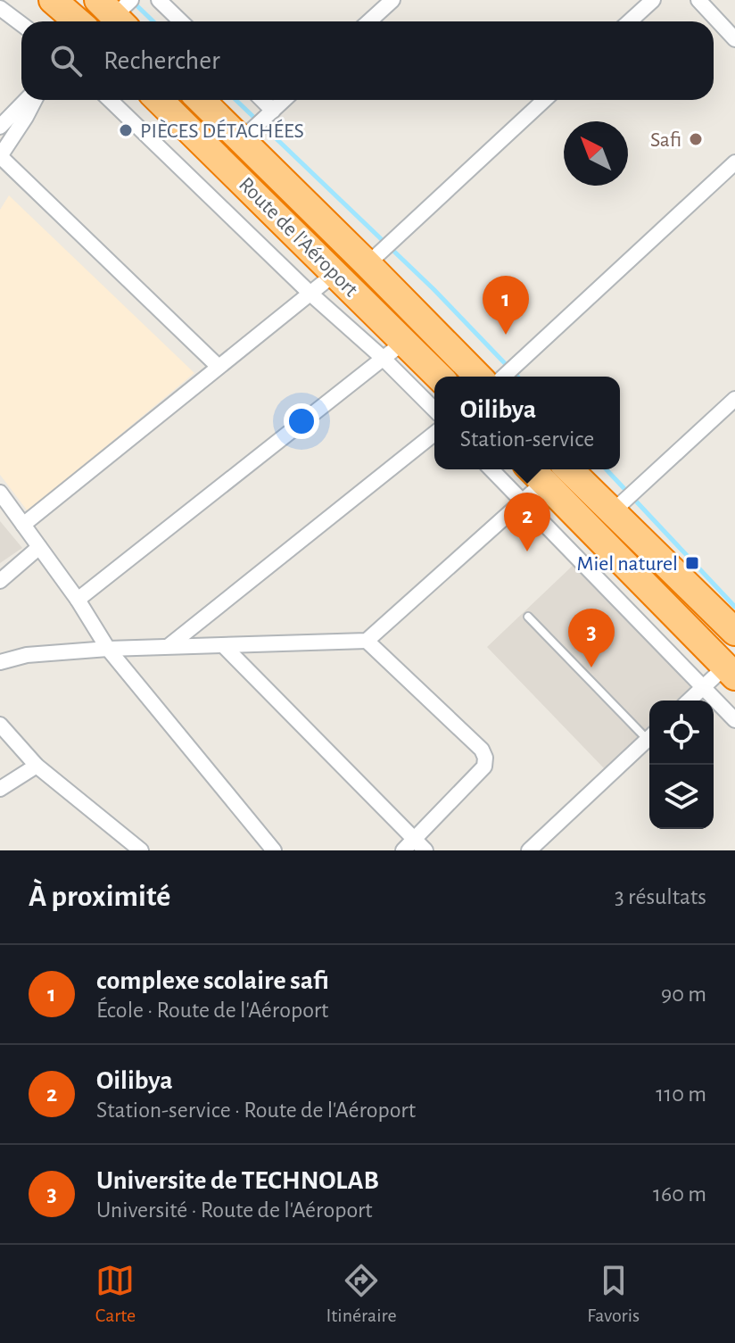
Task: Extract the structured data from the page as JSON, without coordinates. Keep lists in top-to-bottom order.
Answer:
{
  "streets": {
    "highway": ["Route de l'Aéroport"]
  },
  "places": {
    "other": ["PIÈCES DÉTACHÉES", "Safi"],
    "transit": ["Miel naturel"]
  },
  "north": "top left",
  "page": {
    "search": "Rechercher",
    "pins": ["1", "2", "3"],
    "popup": ["Oilibya", "Station-service"],
    "heading": ["À proximité", "3 résultats"],
    "list": [
      {
        "mark": "1",
        "name": "complexe scolaire safi",
        "note": "École · Route de l'Aéroport",
        "value": "90 m"
      },
      {
        "mark": "2",
        "name": "Oilibya",
        "note": "Station-service · Route de l'Aéroport",
        "value": "110 m"
      },
      {
        "mark": "3",
        "name": "Universite de TECHNOLAB",
        "note": "Université · Route de l'Aéroport",
        "value": "160 m"
      }
    ],
    "nav": ["Carte", "Itinéraire", "Favoris"]
  }
}
